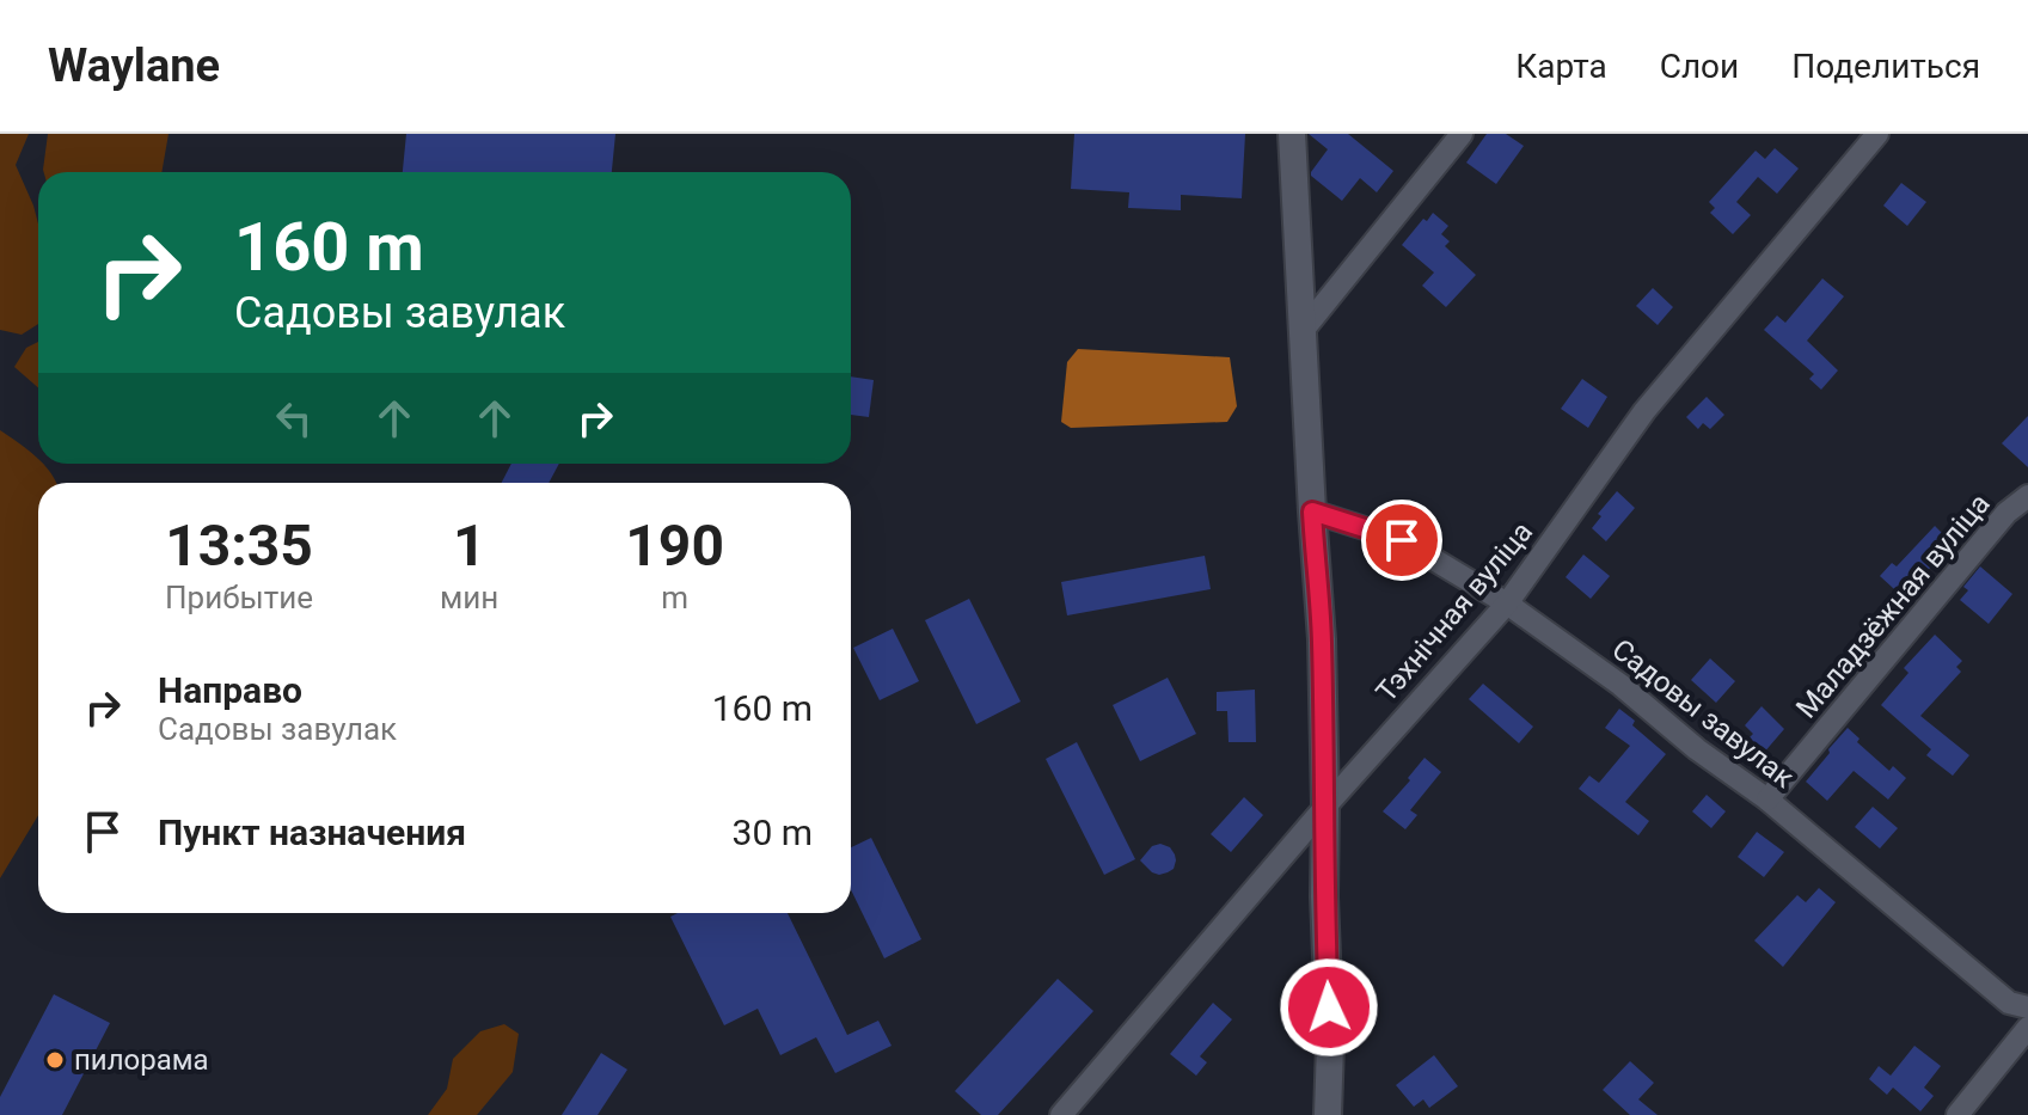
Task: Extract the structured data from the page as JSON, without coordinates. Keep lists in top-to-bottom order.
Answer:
{
  "streets": {
    "street": ["Маладзёжная вуліца", "Тэхнічная вуліца", "Садовы завулак"]
  },
  "crossings": [
    ["Маладзёжная вуліца", "Садовы завулак"],
    ["Тэхнічная вуліца", "Садовы завулак"]
  ],
  "places": ["пилорама"],
  "page": {
    "header": "Waylane",
    "nav": ["Карта", "Слои", "Поделиться"],
    "turn": ["160 m", "Садовы завулак"],
    "eta": [
      "13:35",
      "Прибытие",
      "1",
      "мин",
      "190",
      "m"
    ],
    "list": [
      {
        "name": "Направо",
        "note": "Садовы завулак",
        "value": "160 m"
      },
      {
        "name": "Пункт назначения",
        "value": "30 m"
      }
    ]
  }
}
